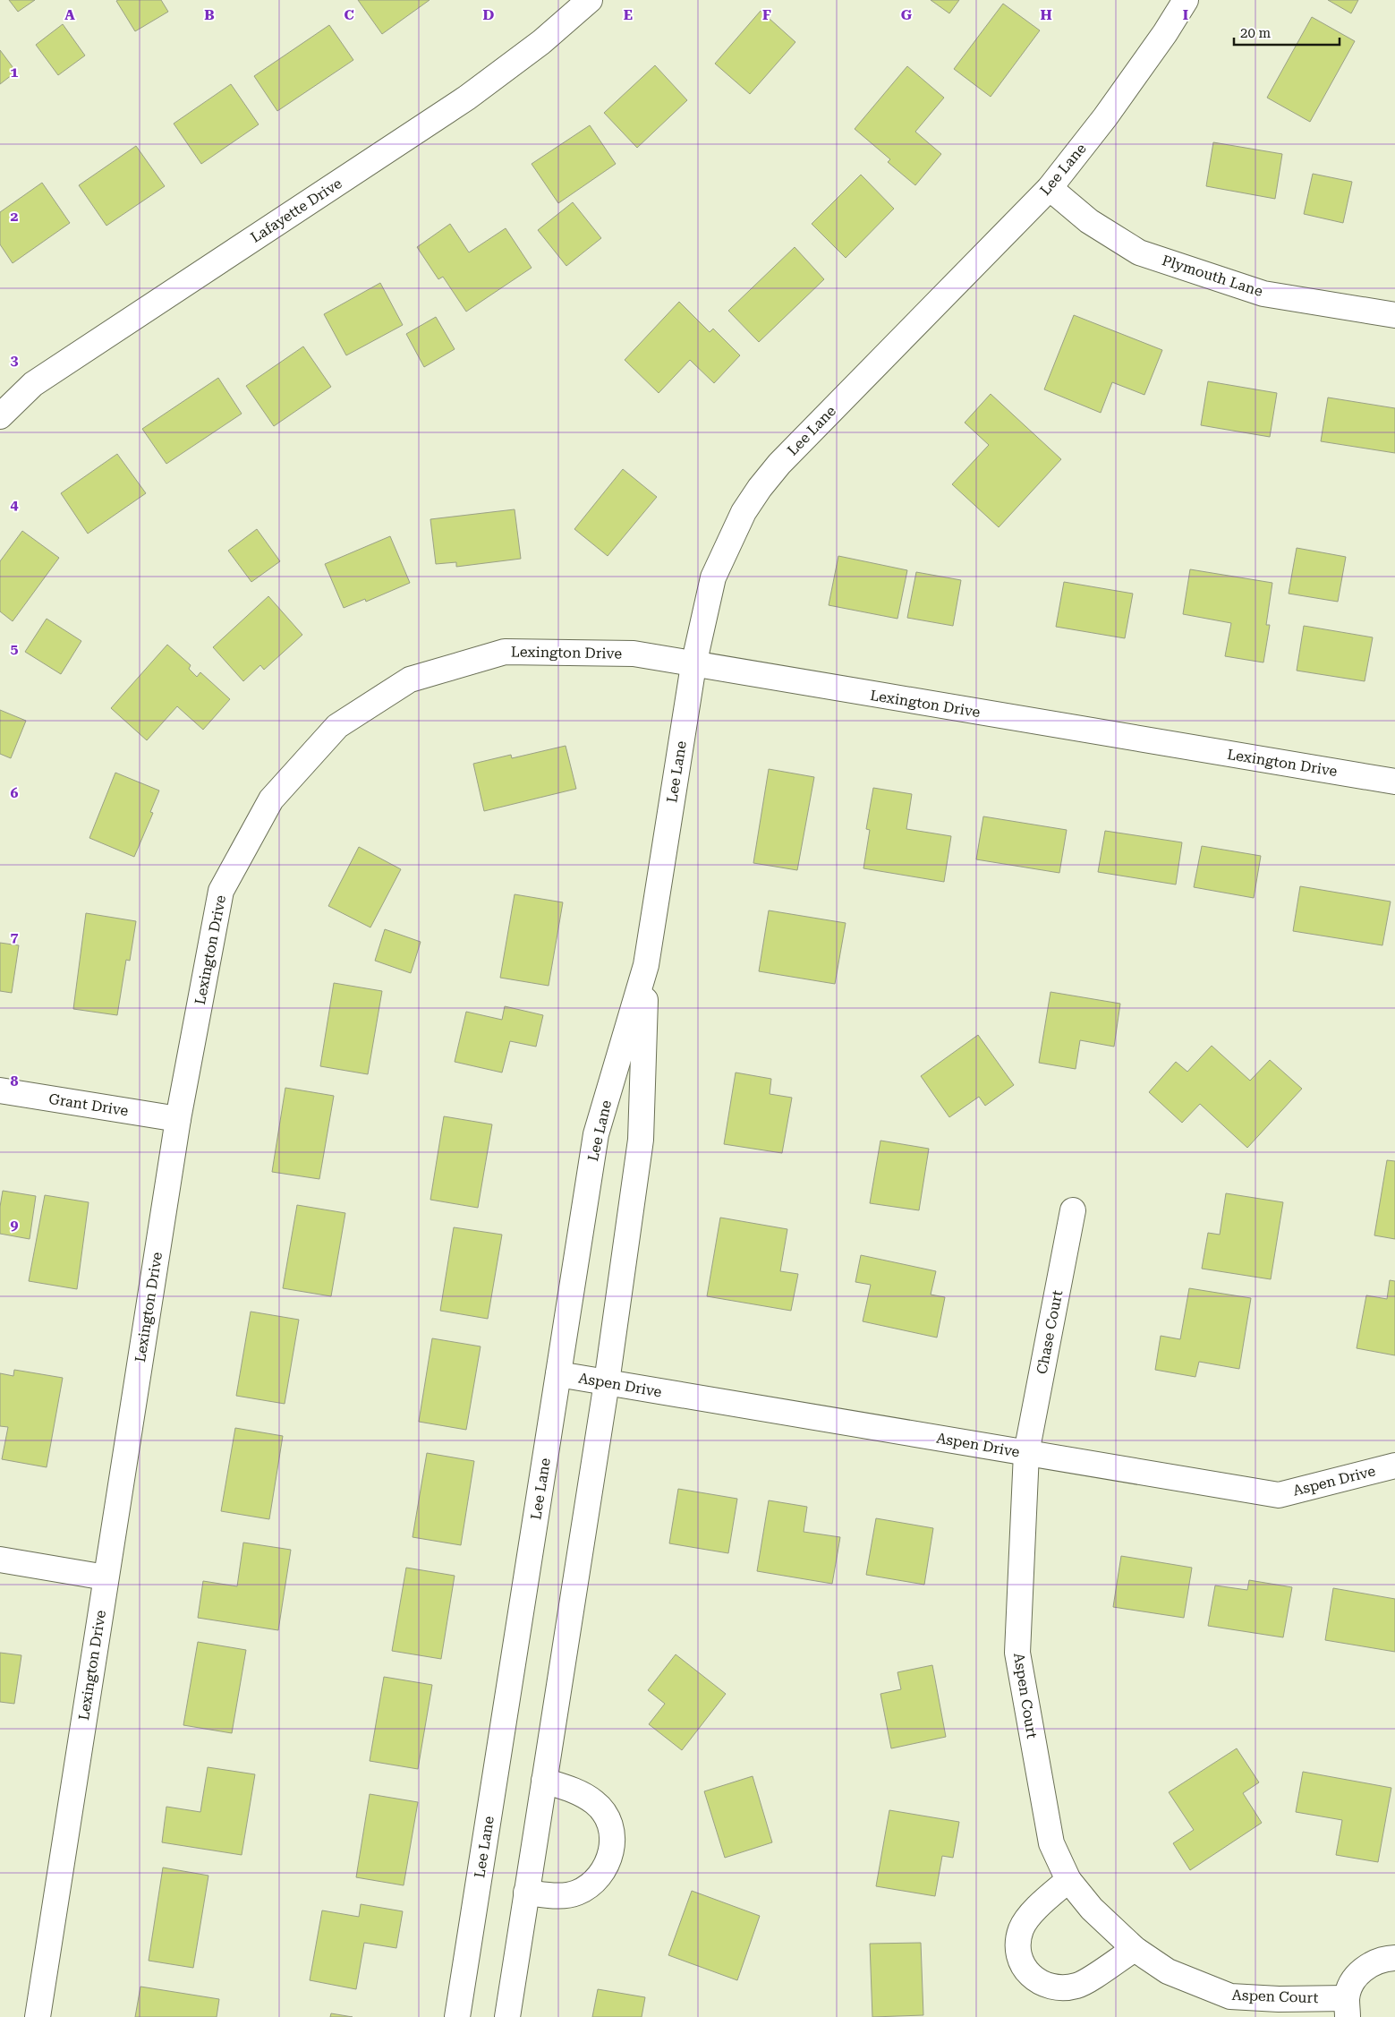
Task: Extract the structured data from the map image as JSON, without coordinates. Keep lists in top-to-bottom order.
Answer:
{
  "streets": {
    "street": [
      "Lee Lane",
      "Lafayette Drive",
      "Plymouth Lane",
      "Lexington Drive",
      "Grant Drive",
      "Chase Court",
      "Aspen Drive",
      "Aspen Court"
    ]
  },
  "crossings": [
    ["Lee Lane", "Plymouth Lane"],
    ["Lee Lane", "Lexington Drive"],
    ["Lee Lane", "Aspen Drive"],
    ["Lexington Drive", "Grant Drive"],
    ["Chase Court", "Aspen Drive"],
    ["Chase Court", "Aspen Court"],
    ["Aspen Drive", "Aspen Court"]
  ],
  "scale_bar": "20 m",
  "grid": {
    "columns": [
      "A",
      "B",
      "C",
      "D",
      "E",
      "F",
      "G",
      "H",
      "I"
    ],
    "rows": [
      "1",
      "2",
      "3",
      "4",
      "5",
      "6",
      "7",
      "8",
      "9"
    ]
  }
}
